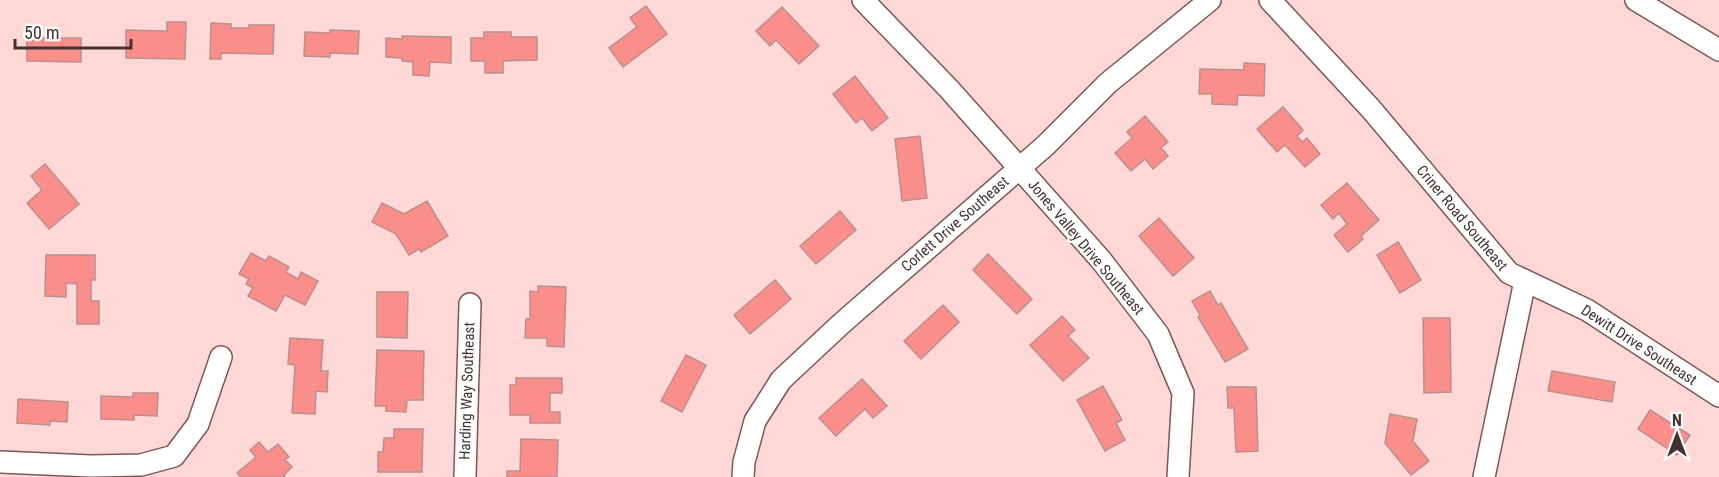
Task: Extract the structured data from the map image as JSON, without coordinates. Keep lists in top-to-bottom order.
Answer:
{
  "streets": {
    "street": [
      "Criner Road Southeast",
      "Corlett Drive Southeast",
      "Jones Valley Drive Southeast",
      "Dewitt Drive Southeast",
      "Harding Way Southeast"
    ]
  },
  "crossings": [
    ["Criner Road Southeast", "Dewitt Drive Southeast"],
    ["Corlett Drive Southeast", "Jones Valley Drive Southeast"]
  ],
  "scale_bar": "50 m",
  "north": "top"
}
